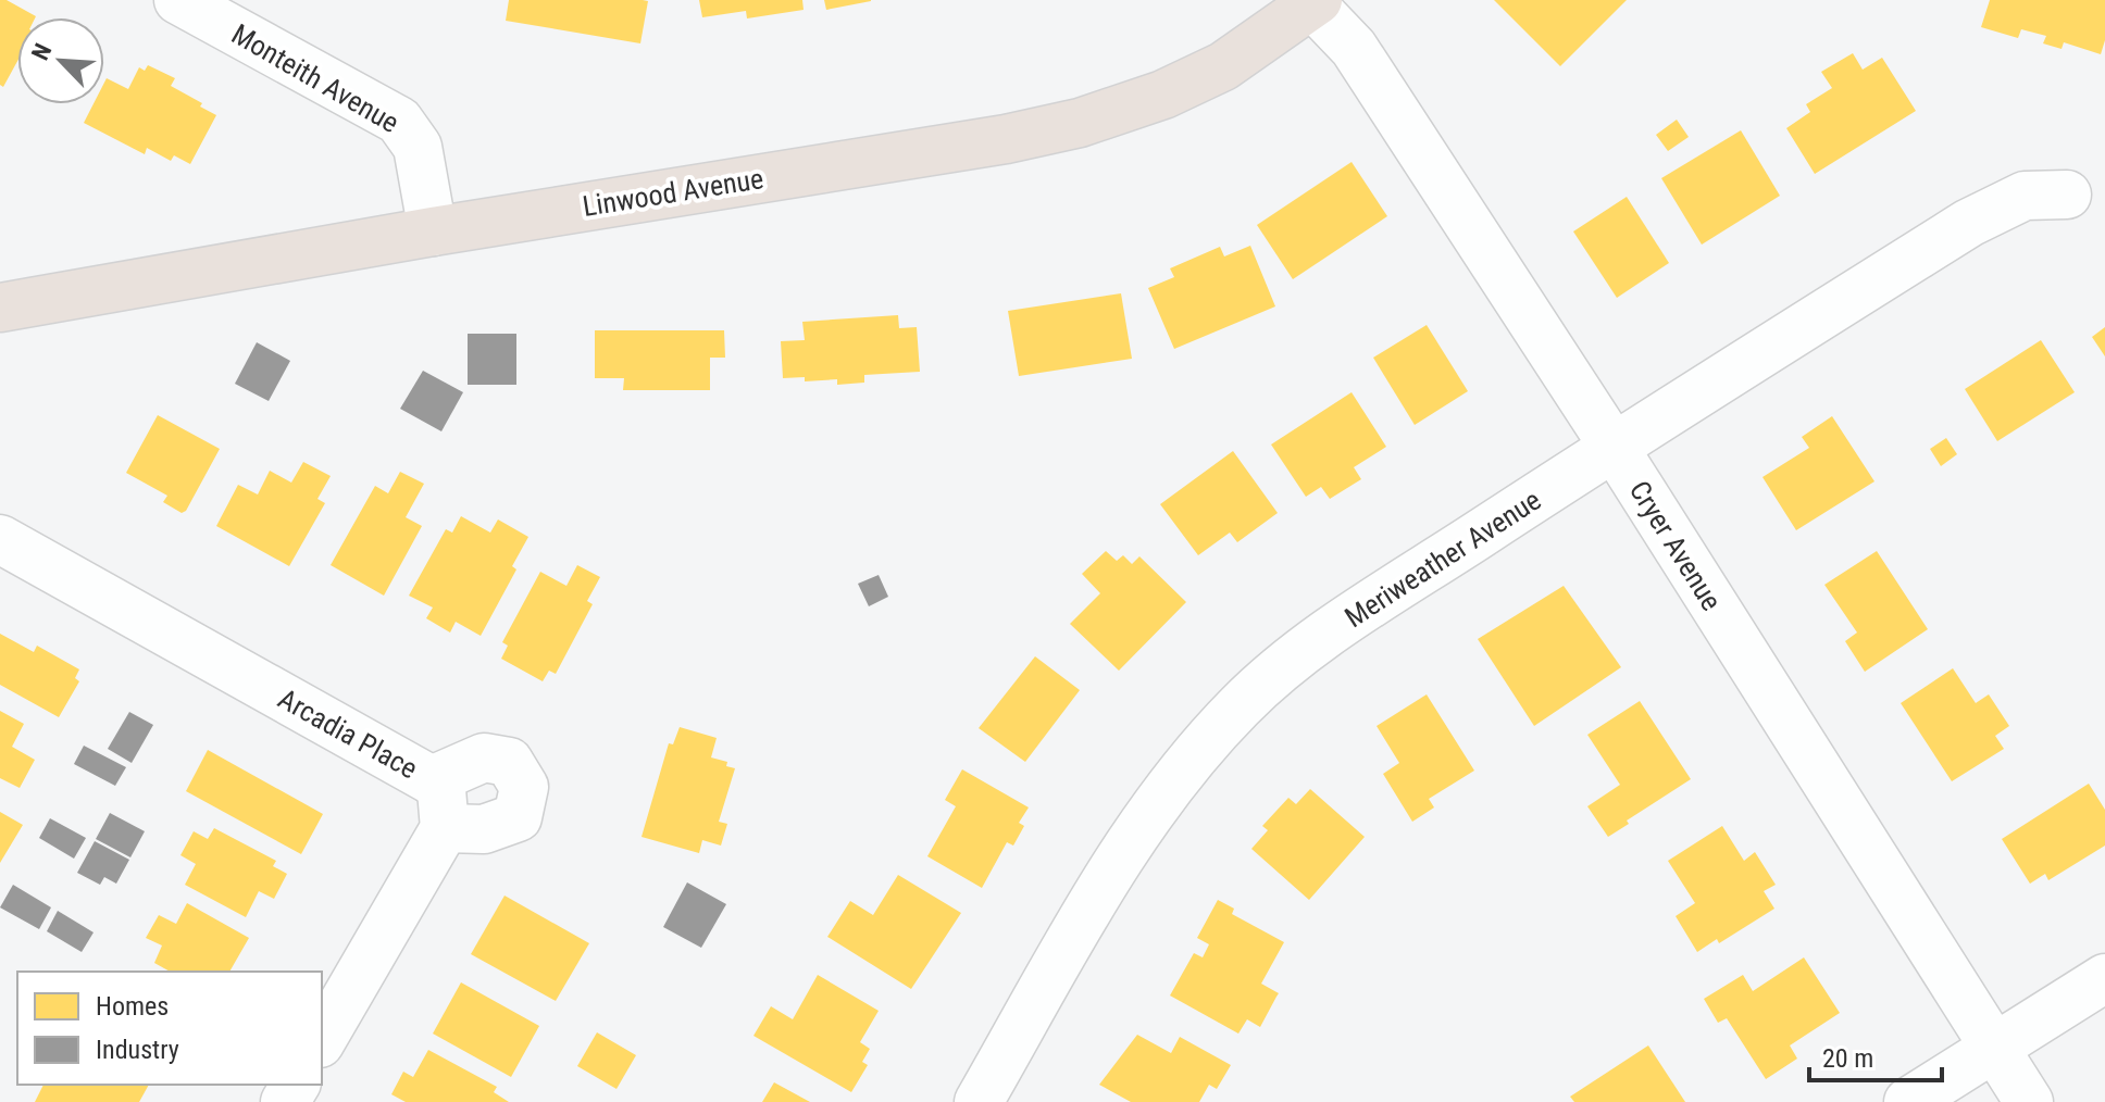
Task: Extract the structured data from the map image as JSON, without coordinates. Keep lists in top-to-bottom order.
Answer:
{
  "streets": {
    "main road": ["Linwood Avenue"],
    "street": [
      "Monteith Avenue",
      "Cryer Avenue",
      "Meriweather Avenue",
      "Arcadia Place"
    ]
  },
  "crossings": [
    ["Monteith Avenue", "Linwood Avenue"],
    ["Linwood Avenue", "Cryer Avenue"],
    ["Cryer Avenue", "Meriweather Avenue"]
  ],
  "legend": ["Homes", "Industry"],
  "scale_bar": "20 m",
  "north": "top left"
}
